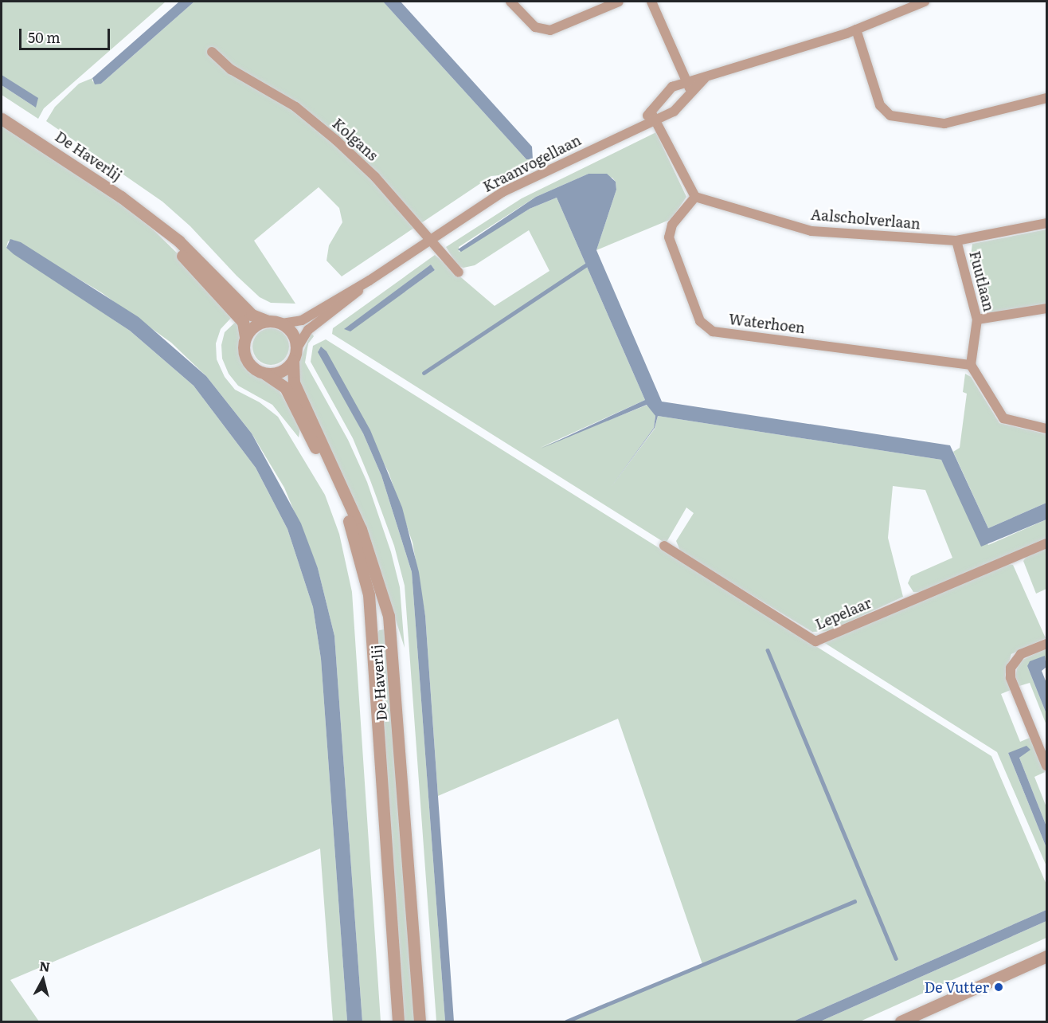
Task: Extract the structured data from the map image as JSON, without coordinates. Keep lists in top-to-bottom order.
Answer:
{
  "streets": {
    "street": [
      "Kolgans",
      "De Haverlij",
      "Kraanvogellaan",
      "Aalscholverlaan",
      "Fuutlaan",
      "Waterhoen",
      "Lepelaar"
    ]
  },
  "crossings": [
    ["Kolgans", "Kraanvogellaan"],
    ["De Haverlij", "Kraanvogellaan"],
    ["Aalscholverlaan", "Fuutlaan"],
    ["Aalscholverlaan", "Waterhoen"],
    ["Fuutlaan", "Waterhoen"]
  ],
  "places": ["De Vutter"],
  "scale_bar": "50 m",
  "north": "top"
}
